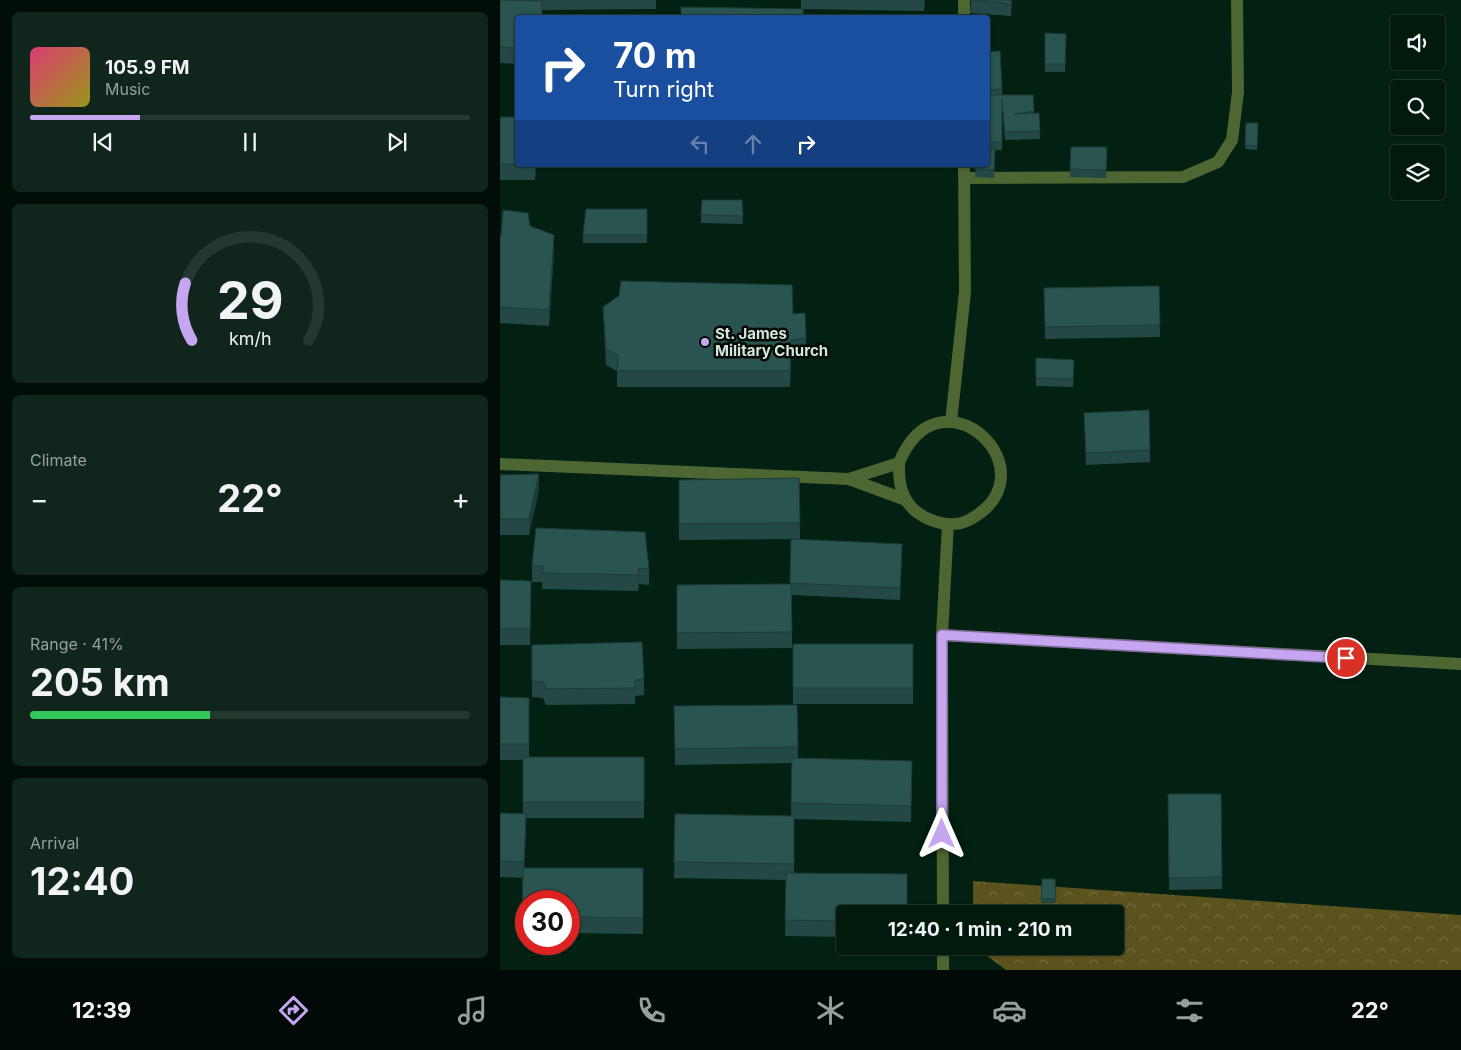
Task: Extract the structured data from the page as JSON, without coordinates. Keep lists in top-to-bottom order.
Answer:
{
  "places": ["St. James Military Church"],
  "page": {
    "turn": ["70 m", "Turn right"],
    "song": ["105.9 FM", "Music"],
    "tile": [
      "Climate",
      ["Range · 41%", "205 km"],
      ["Arrival", "12:40"]
    ],
    "heat": ["−", "22°", "+"],
    "limit": "30",
    "trip": "12:40 · 1 min · 210 m",
    "tabs": ["12:39", "22°"],
    "gauge": ["29", "km/h"]
  }
}
